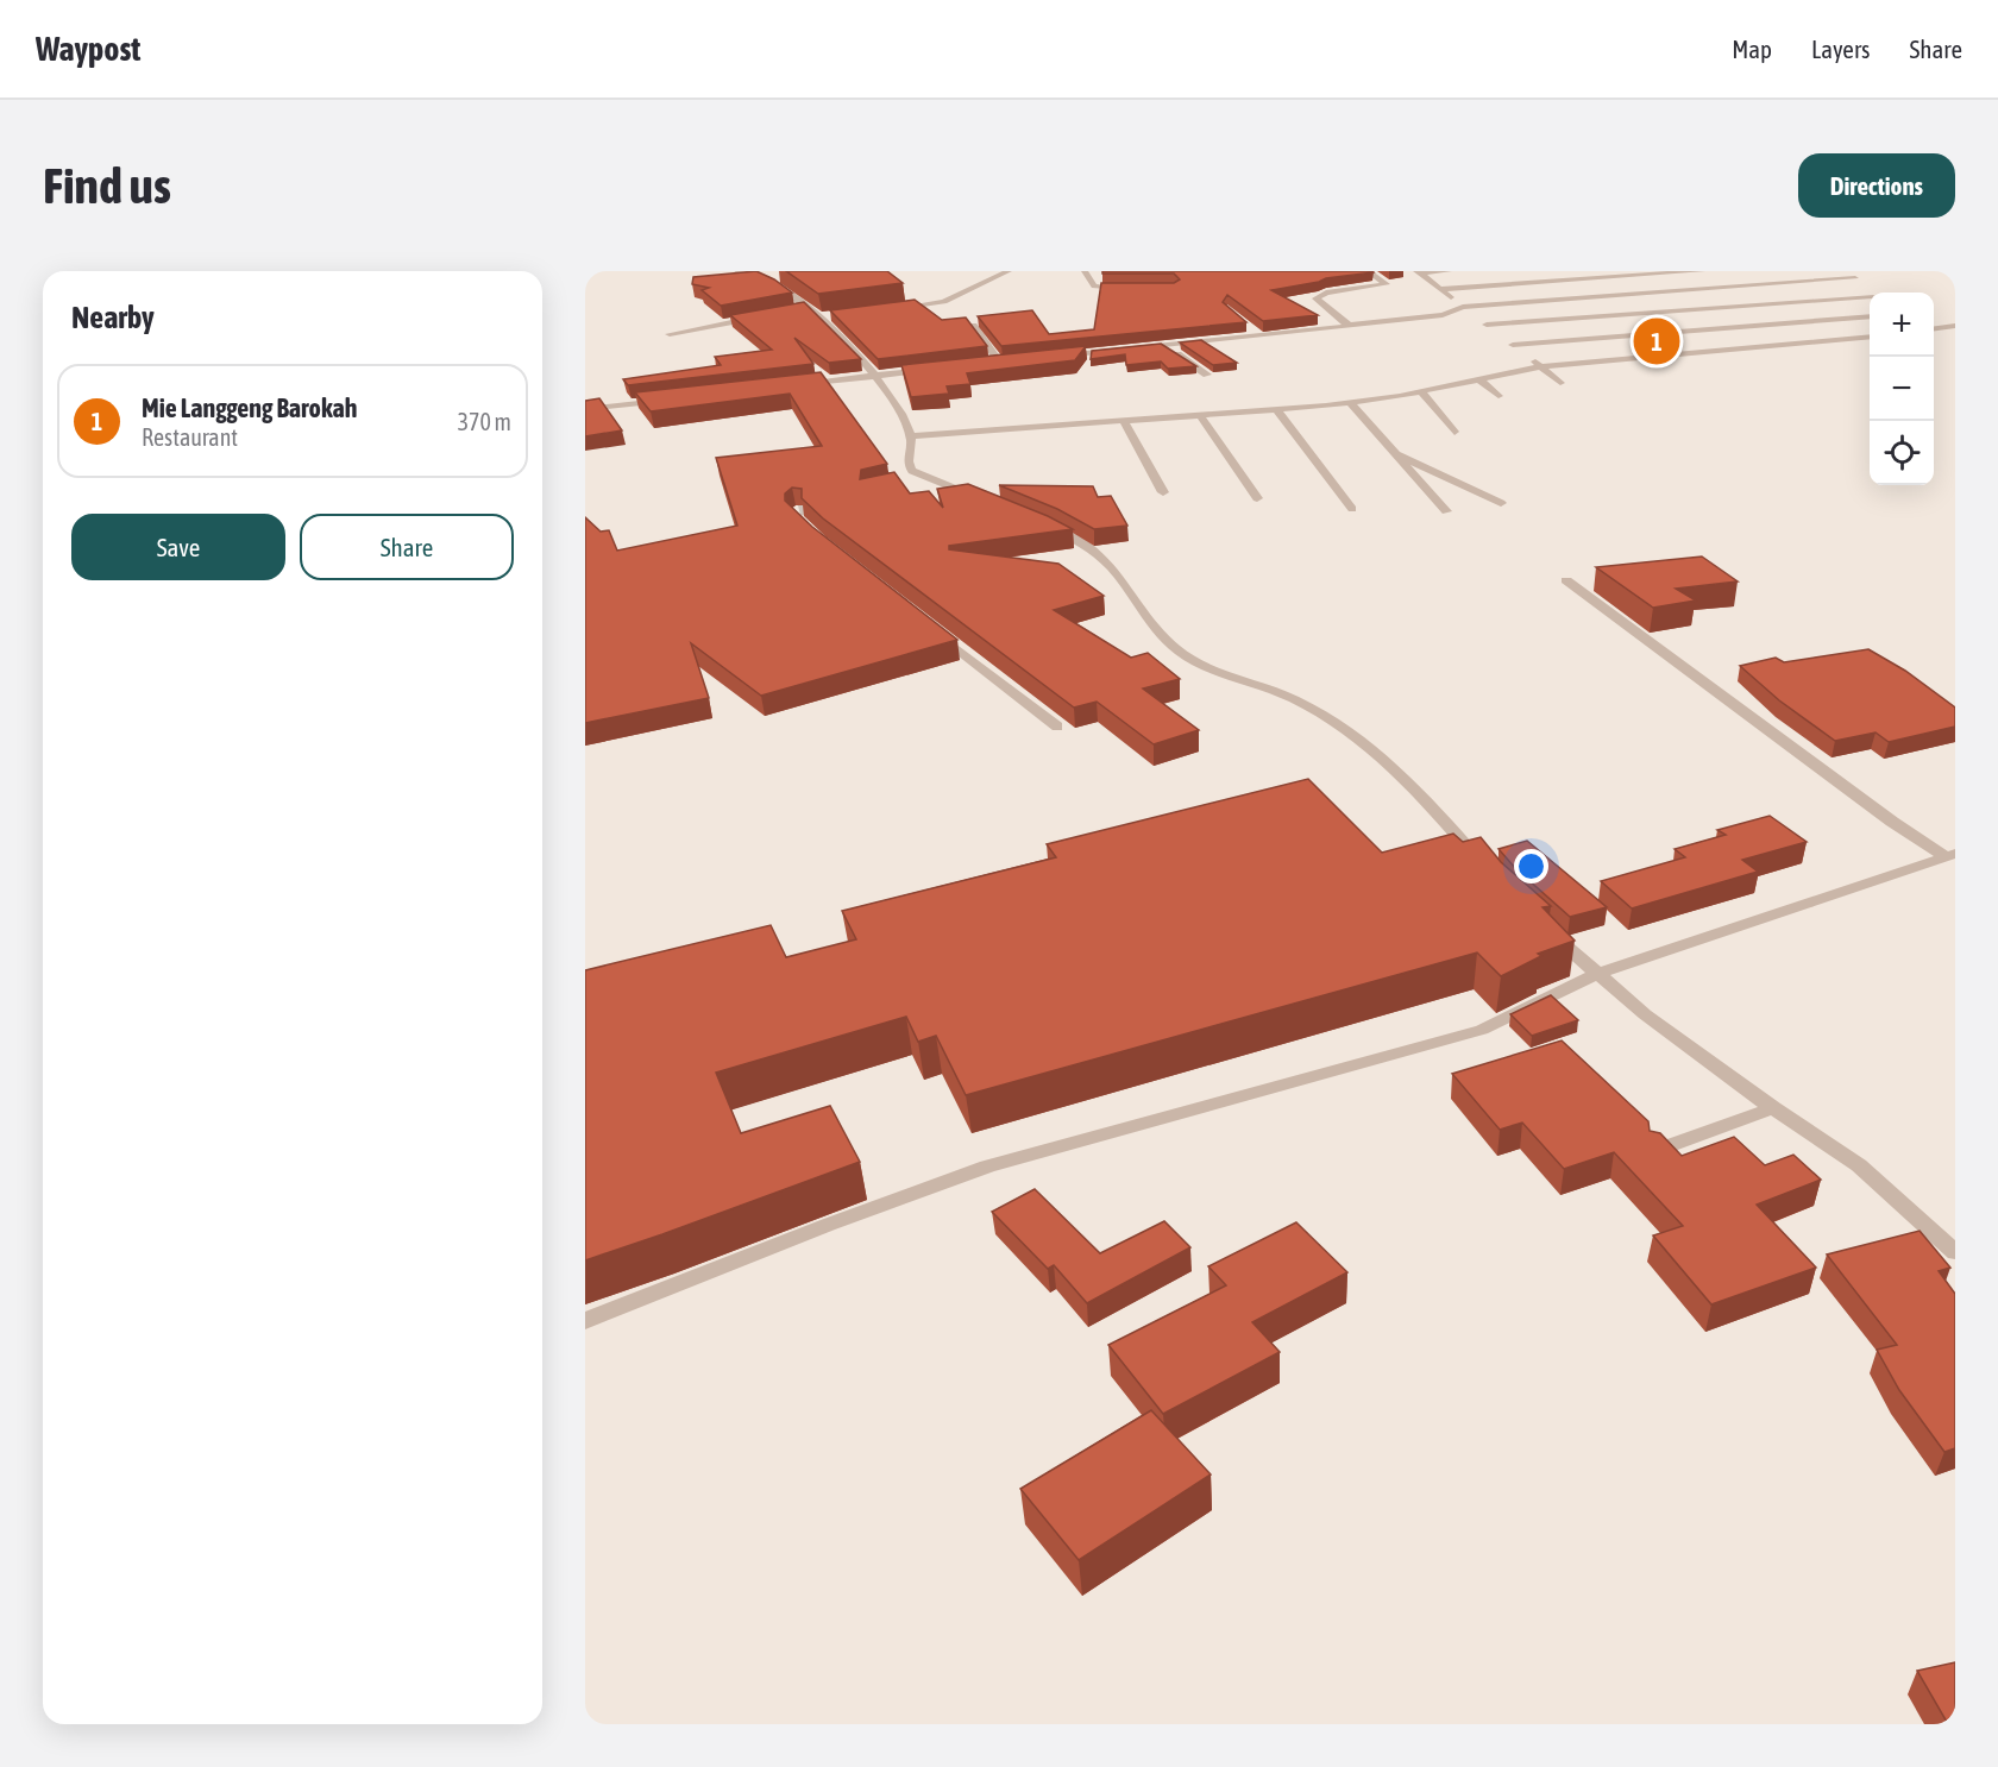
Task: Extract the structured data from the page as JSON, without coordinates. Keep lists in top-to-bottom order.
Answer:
{
  "page": {
    "header": "Waypost",
    "nav": ["Map", "Layers", "Share"],
    "buttons": [
      "Directions",
      ["Save", "Share"]
    ],
    "title": "Find us",
    "heading": "Nearby",
    "map_buttons": ["+", "−"],
    "pins": "1",
    "list": [
      {
        "mark": "1",
        "name": "Mie Langgeng Barokah",
        "note": "Restaurant",
        "value": "370 m"
      }
    ]
  }
}
